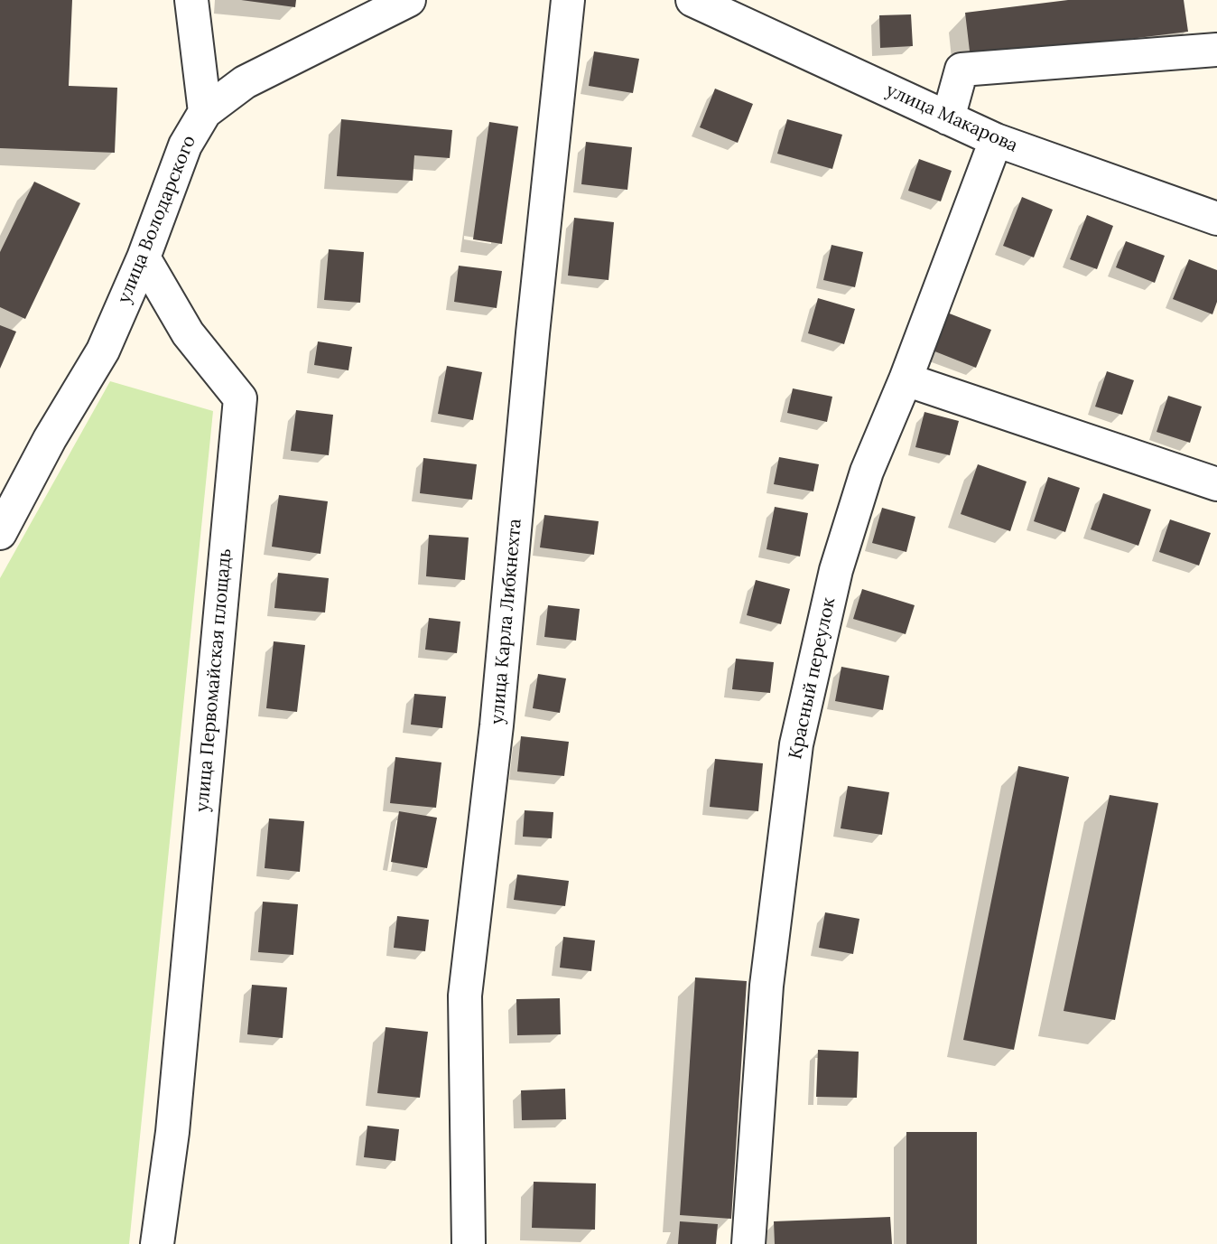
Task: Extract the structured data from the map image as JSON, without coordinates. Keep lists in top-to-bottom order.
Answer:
{
  "streets": {
    "street": [
      "улица Макарова",
      "улица Володарского",
      "улица Карла Либкнехта",
      "Красный переулок",
      "улица Первомайская площадь"
    ]
  },
  "crossings": [
    ["улица Макарова", "Красный переулок"],
    ["улица Володарского", "улица Первомайская площадь"]
  ]
}
